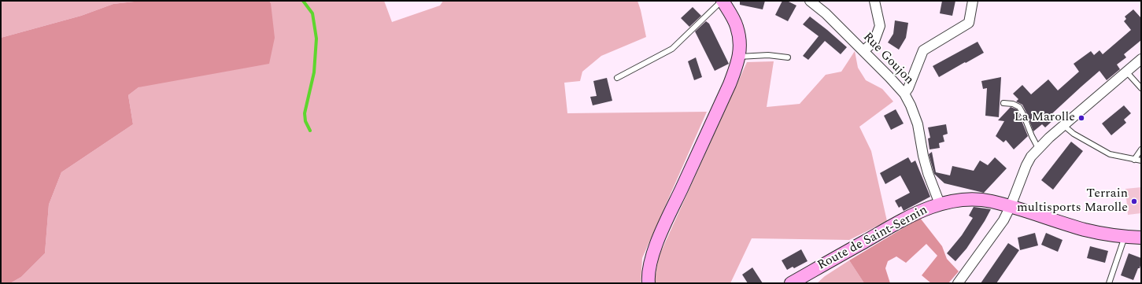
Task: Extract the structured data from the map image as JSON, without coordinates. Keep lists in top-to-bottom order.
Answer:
{
  "streets": {
    "street": ["Rue Goujon", "Route de Saint-Sernin"]
  },
  "crossings": [
    ["Rue Goujon", "Route de Saint-Sernin"]
  ],
  "places": ["La Marolle", "Terrain multisports Marolle"]
}
